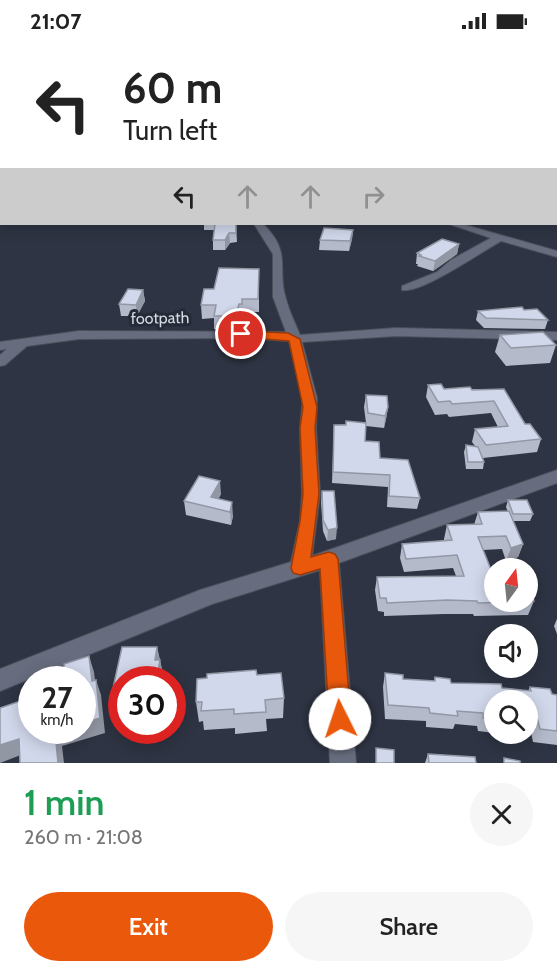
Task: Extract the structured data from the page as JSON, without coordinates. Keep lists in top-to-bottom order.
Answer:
{
  "streets": {
    "street": ["footpath"]
  },
  "north": "top",
  "page": {
    "status": "21:07",
    "turn": ["60 m", "Turn left"],
    "speed": "27 km/h",
    "limit": "30",
    "heading": ["1 min", "260 m · 21:08"],
    "buttons": ["Exit", "Share"]
  }
}
